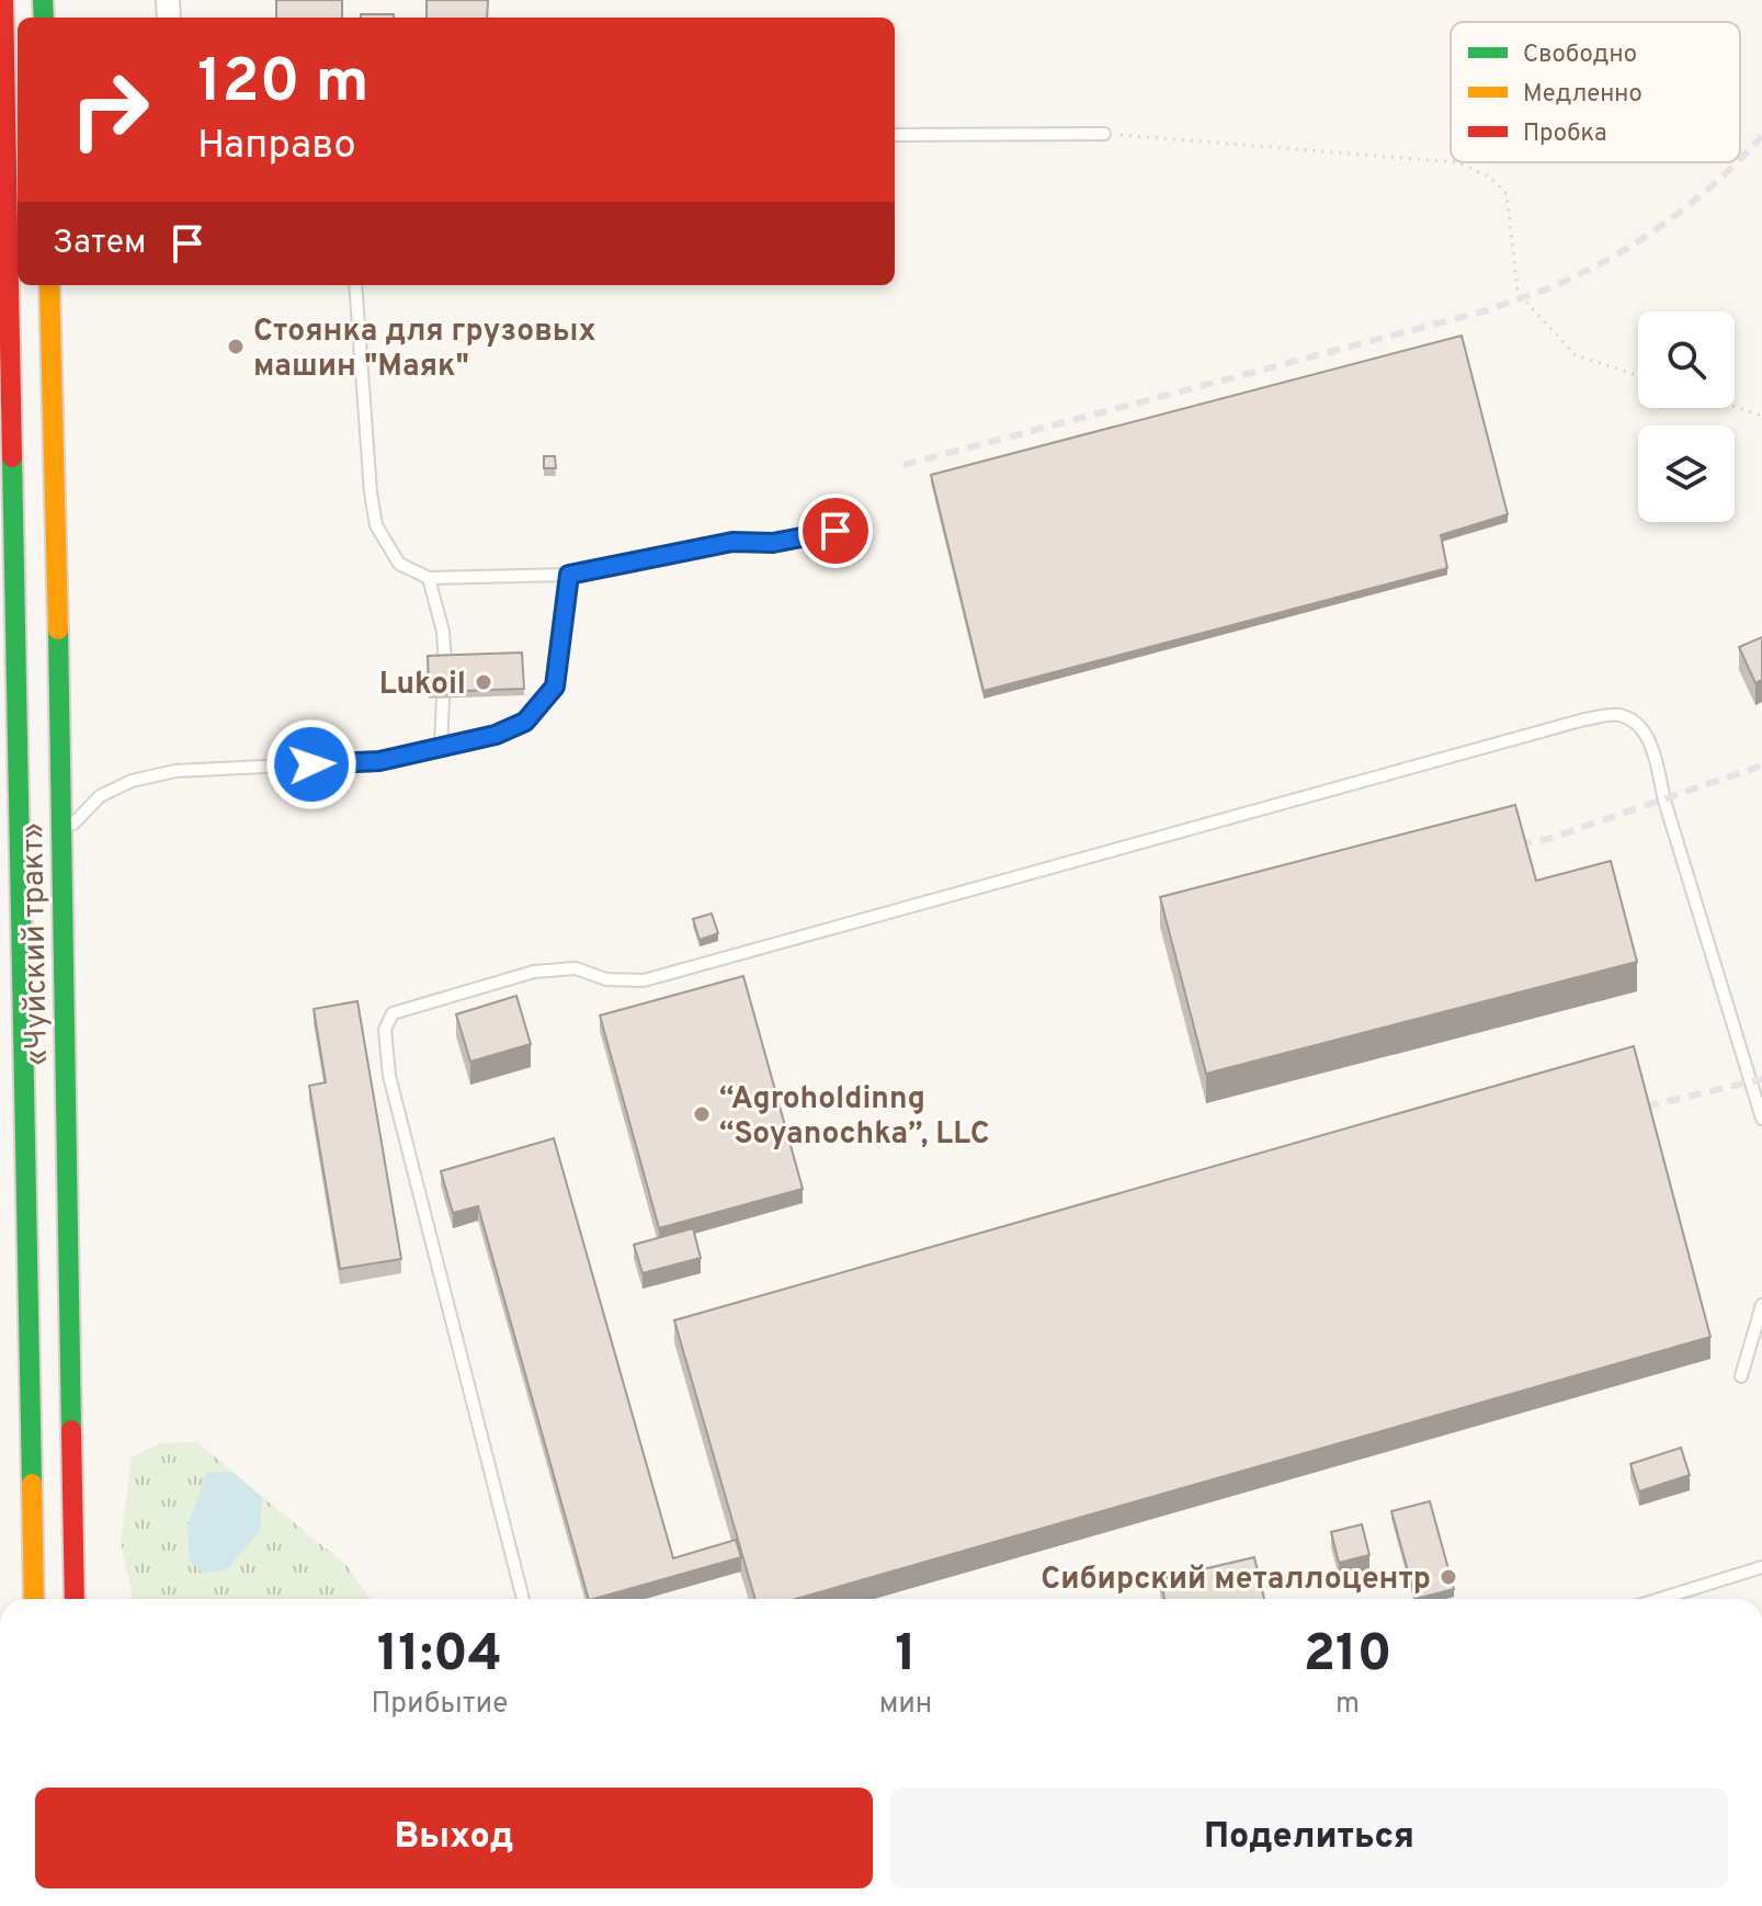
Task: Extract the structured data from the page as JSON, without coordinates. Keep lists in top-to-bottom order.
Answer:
{
  "streets": {
    "highway": ["«Чуйский тракт»"]
  },
  "places": [
    "Стоянка для грузовых машин \"Маяк\"",
    "Lukoil",
    "“Agroholdinng “Soyanochka”, LLC",
    "Сибирский металлоцентр"
  ],
  "legend": ["Свободно", "Медленно", "Пробка"],
  "page": {
    "turn": ["120 m", "Направо"],
    "then": "Затем",
    "eta": [
      "11:04",
      "Прибытие",
      "1",
      "мин",
      "210",
      "m"
    ],
    "buttons": ["Выход", "Поделиться"]
  }
}
